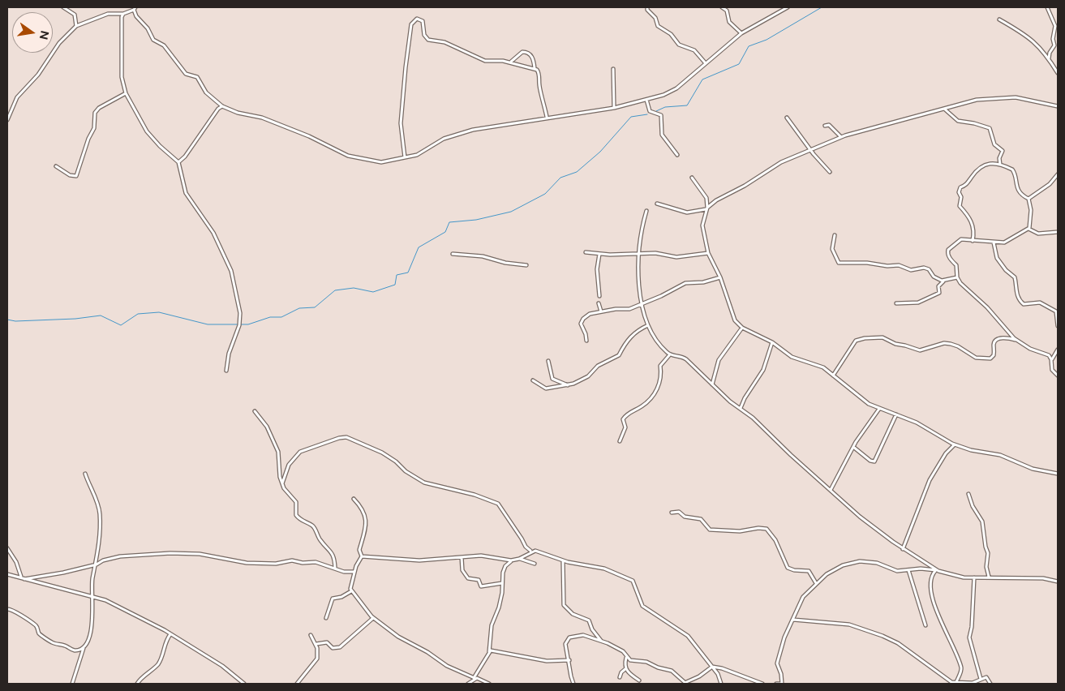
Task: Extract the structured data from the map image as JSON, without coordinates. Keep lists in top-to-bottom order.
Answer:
{
  "north": "right"
}
